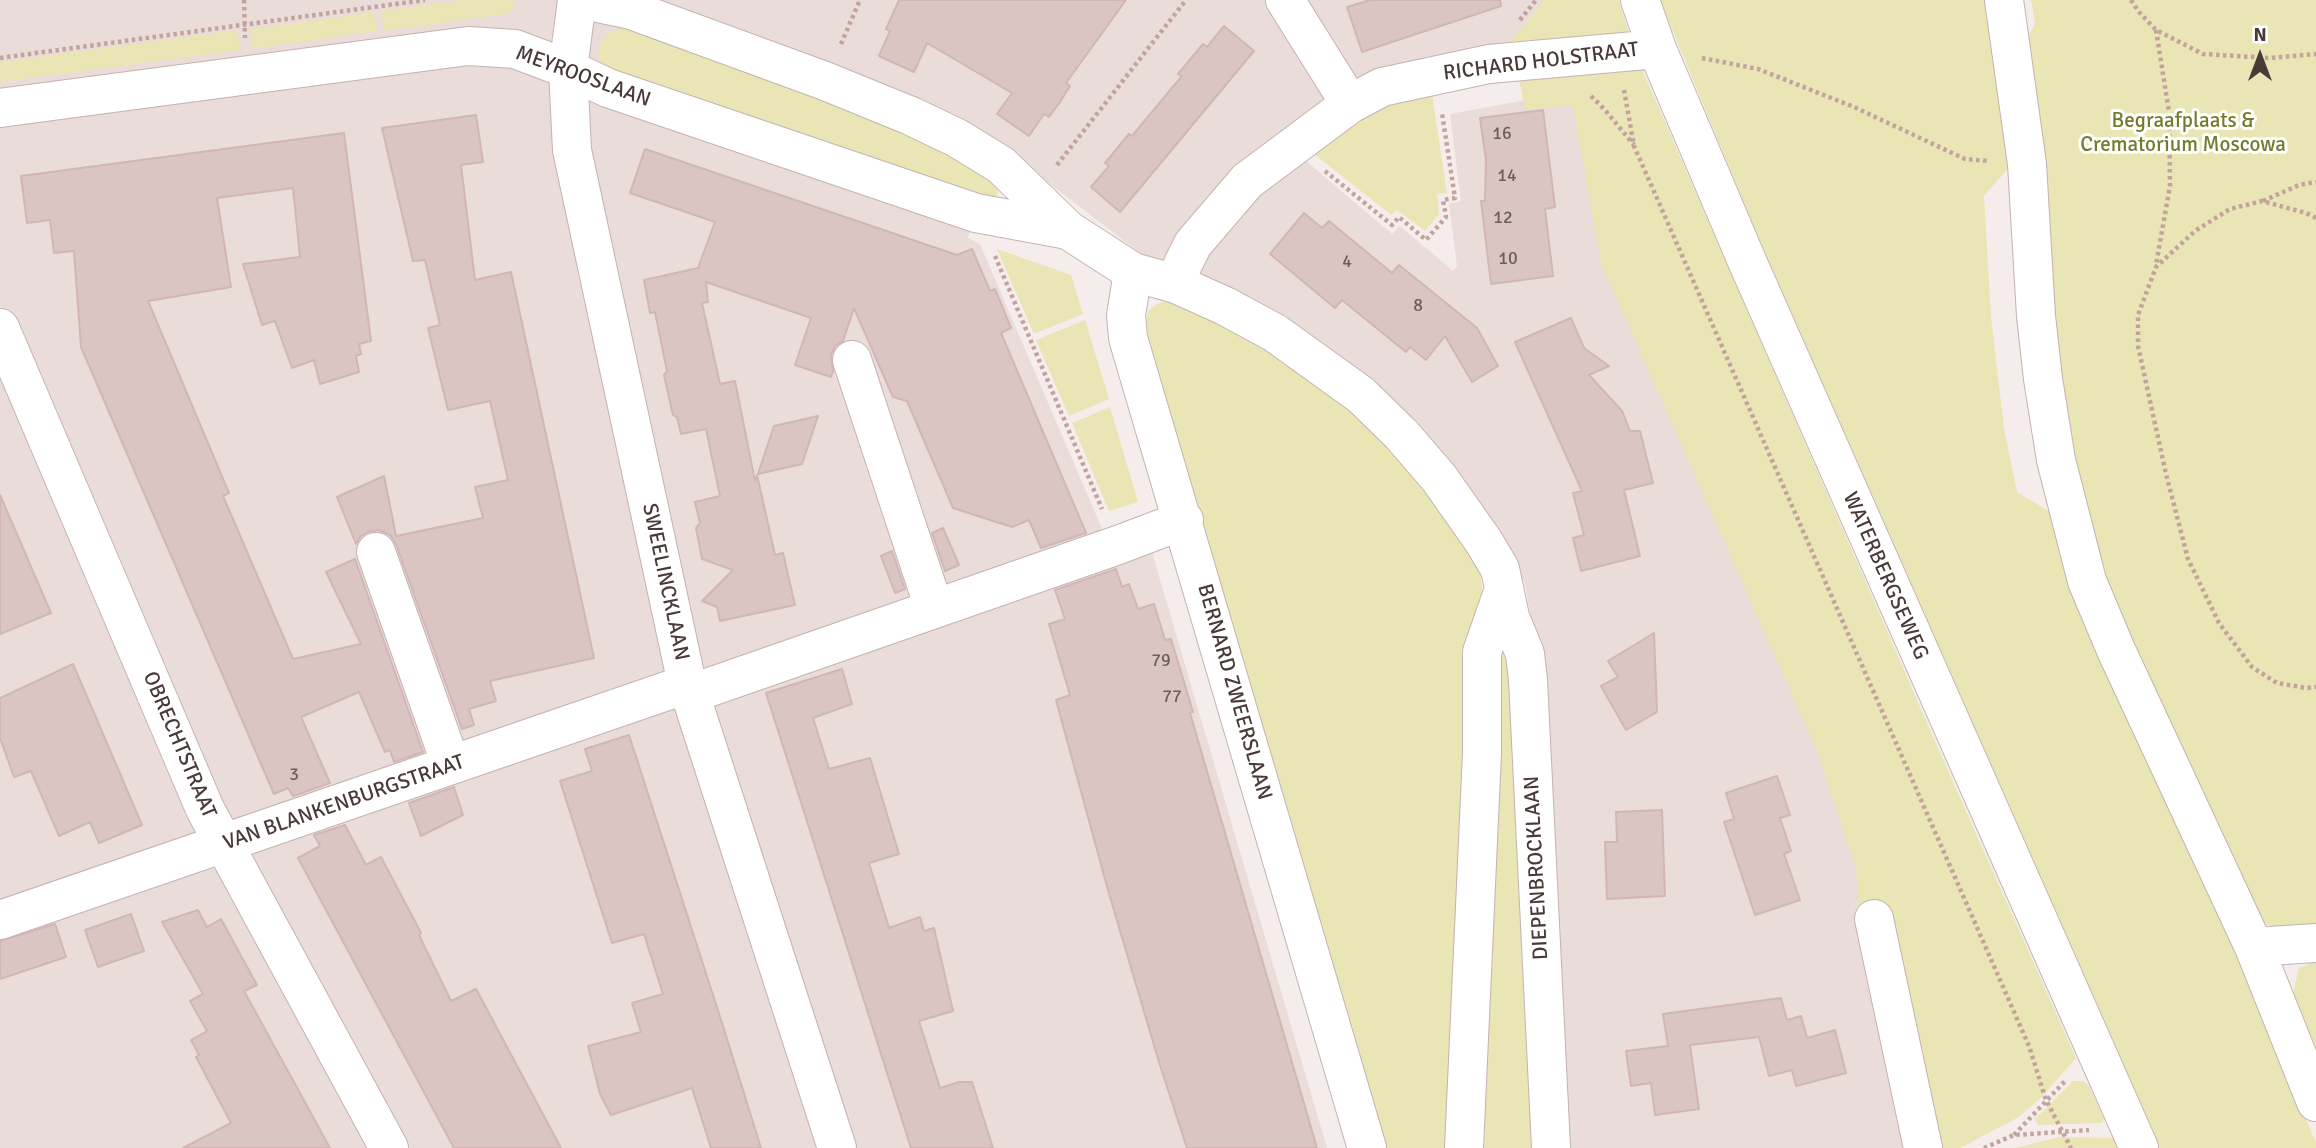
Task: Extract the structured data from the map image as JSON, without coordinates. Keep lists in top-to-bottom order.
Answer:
{
  "streets": {
    "street": [
      "RICHARD HOLSTRAAT",
      "MEYROOSLAAN",
      "WATERBERGSEWEG",
      "SWEELINCKLAAN",
      "BERNARD ZWEERSLAAN",
      "OBRECHTSTRAAT",
      "VAN BLANKENBURGSTRAAT",
      "DIEPENBROCKLAAN"
    ]
  },
  "crossings": [
    ["RICHARD HOLSTRAAT", "WATERBERGSEWEG"],
    ["RICHARD HOLSTRAAT", "DIEPENBROCKLAAN"],
    ["MEYROOSLAAN", "SWEELINCKLAAN"],
    ["MEYROOSLAAN", "BERNARD ZWEERSLAAN"],
    ["MEYROOSLAAN", "DIEPENBROCKLAAN"],
    ["SWEELINCKLAAN", "VAN BLANKENBURGSTRAAT"],
    ["BERNARD ZWEERSLAAN", "VAN BLANKENBURGSTRAAT"],
    ["BERNARD ZWEERSLAAN", "DIEPENBROCKLAAN"],
    ["OBRECHTSTRAAT", "VAN BLANKENBURGSTRAAT"]
  ],
  "parks": ["Begraafplaats & Crematorium Moscowa"],
  "house_numbers": [
    "16",
    "14",
    "12",
    "10",
    "4",
    "8",
    "79",
    "77",
    "3"
  ],
  "north": "top"
}
